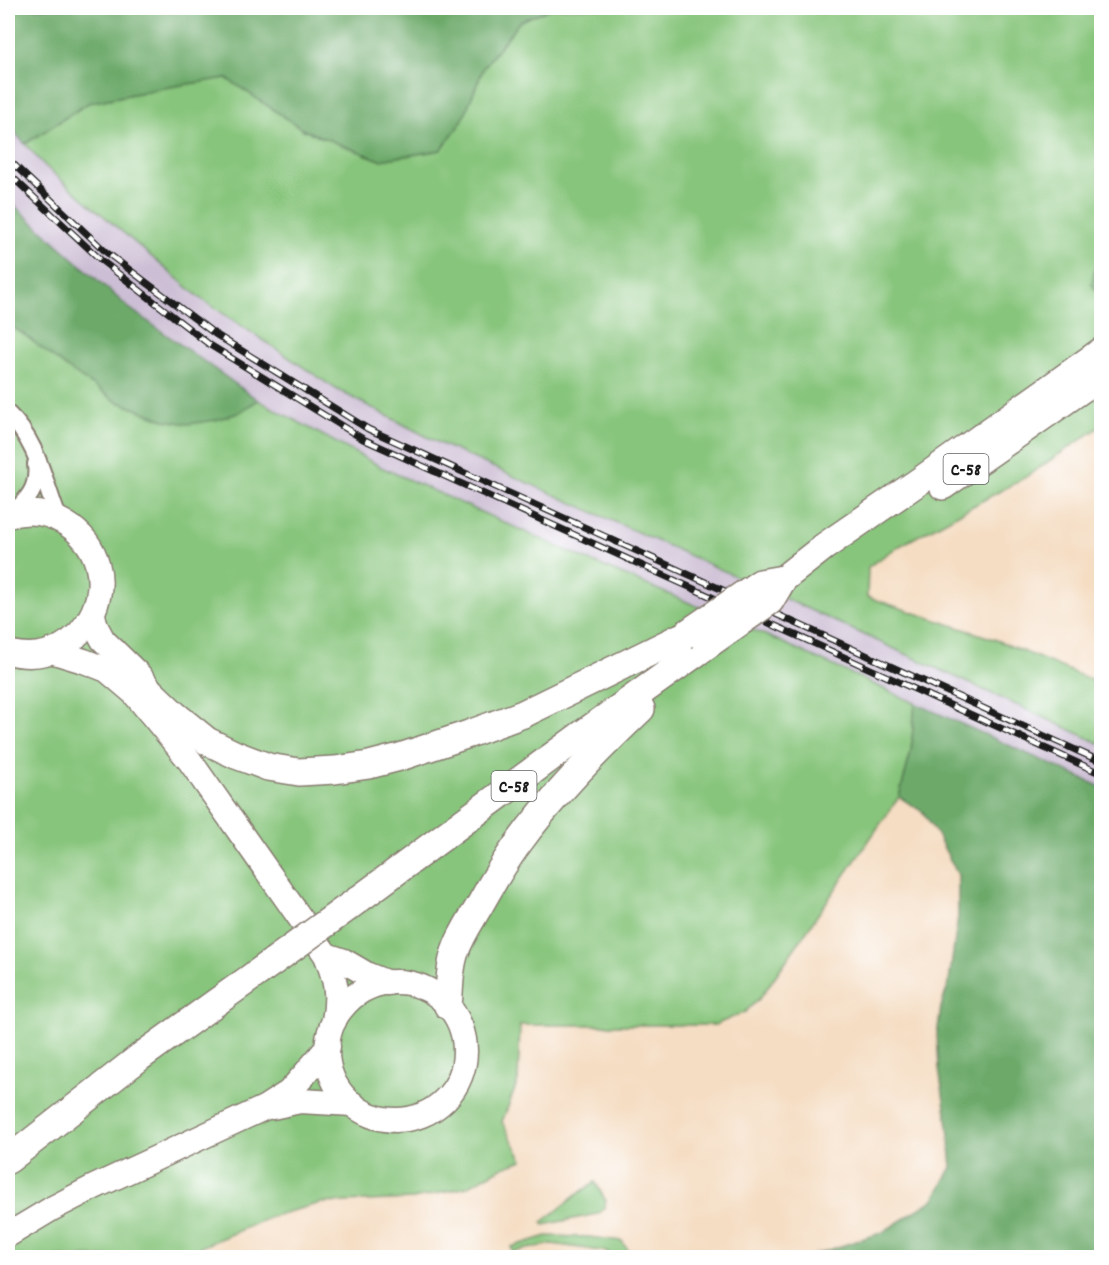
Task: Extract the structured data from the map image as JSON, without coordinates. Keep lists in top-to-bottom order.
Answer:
{
  "streets": {
    "main road": ["C-58"]
  }
}
